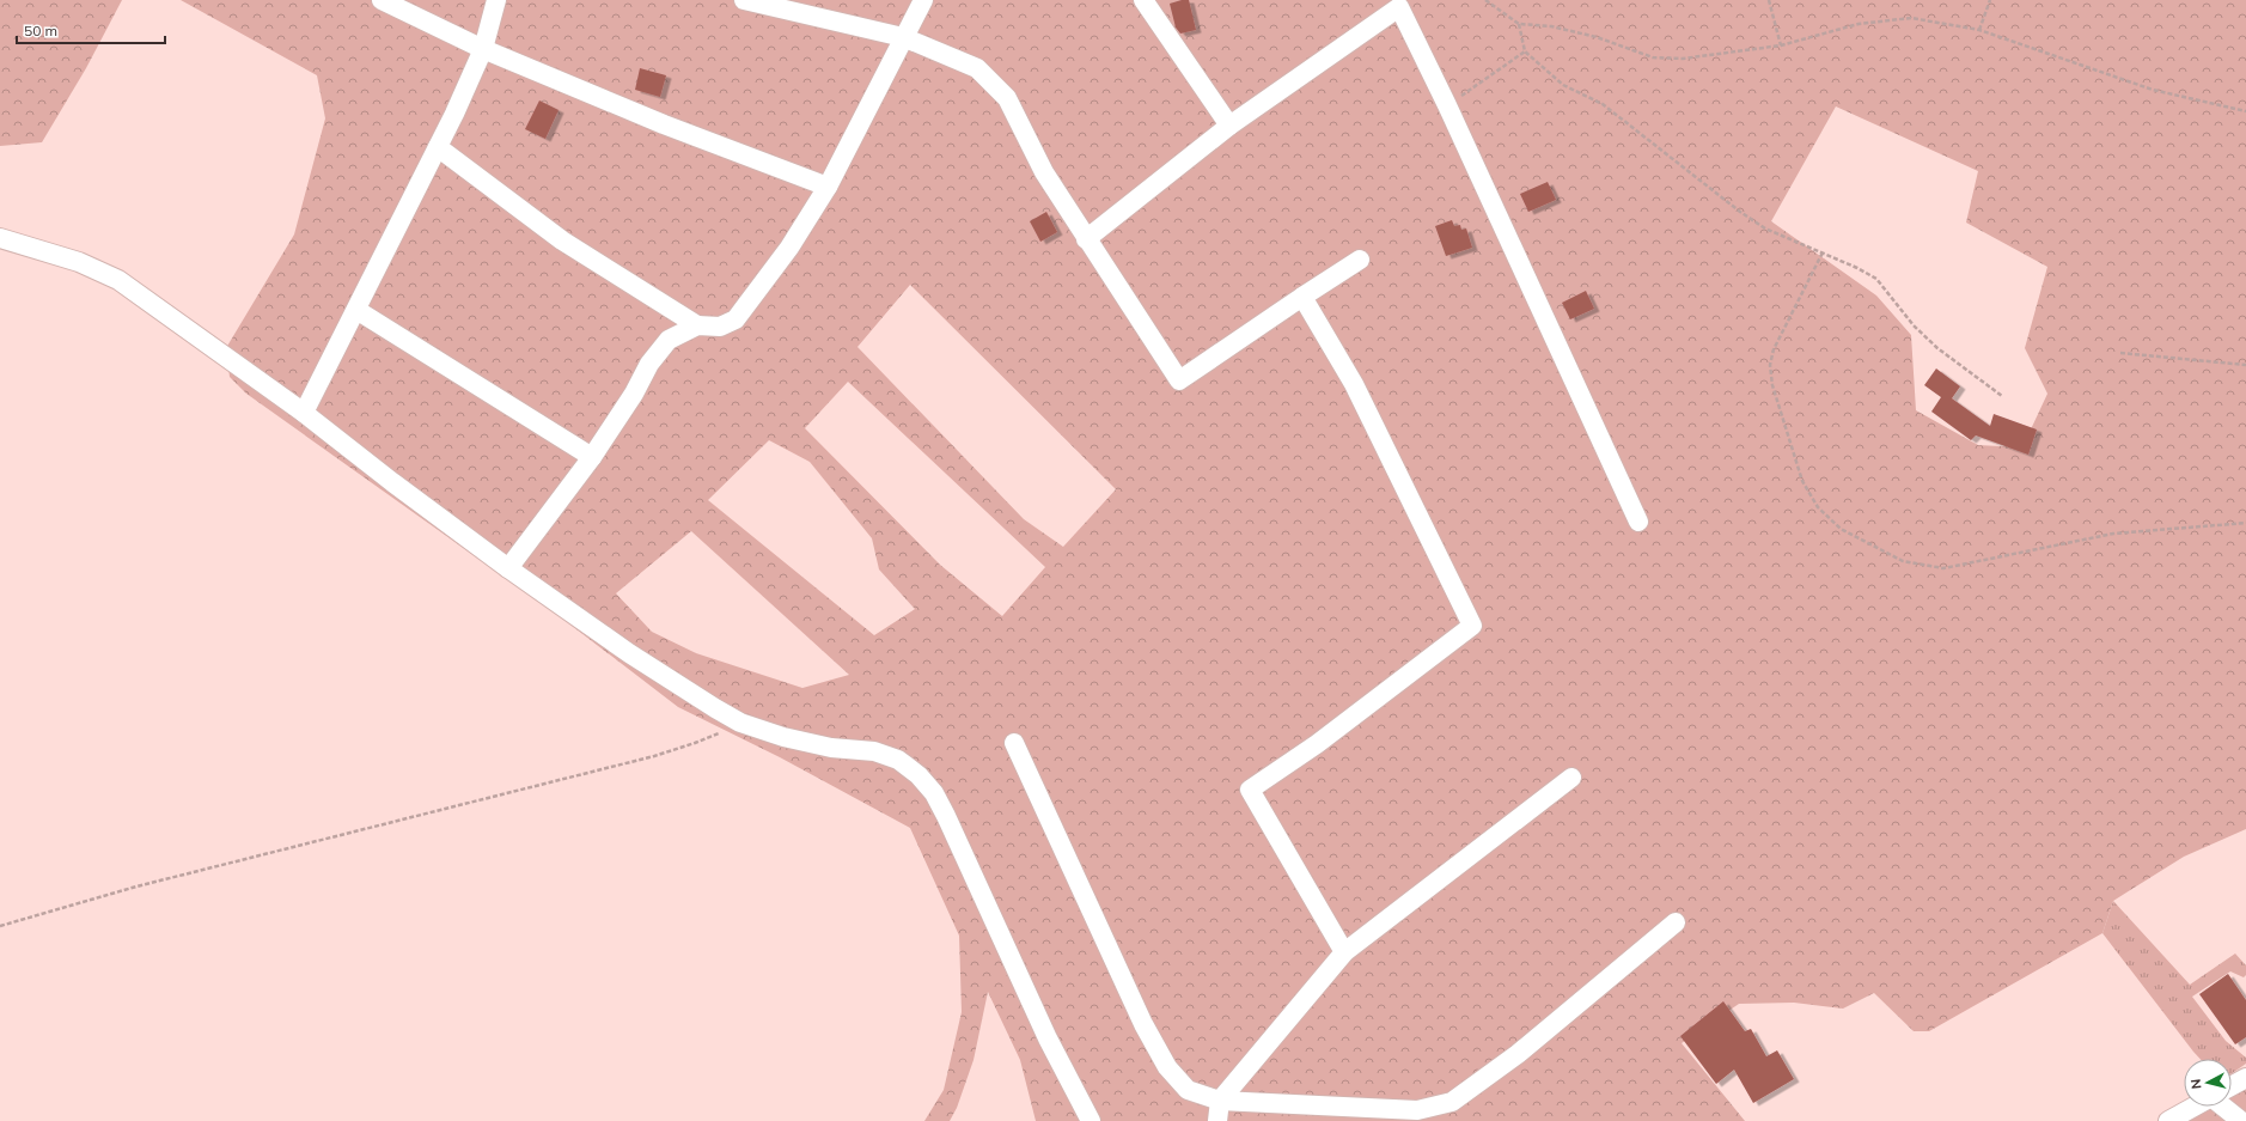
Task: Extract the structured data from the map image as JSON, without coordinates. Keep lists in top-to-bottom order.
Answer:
{
  "scale_bar": "50 m",
  "north": "left"
}
